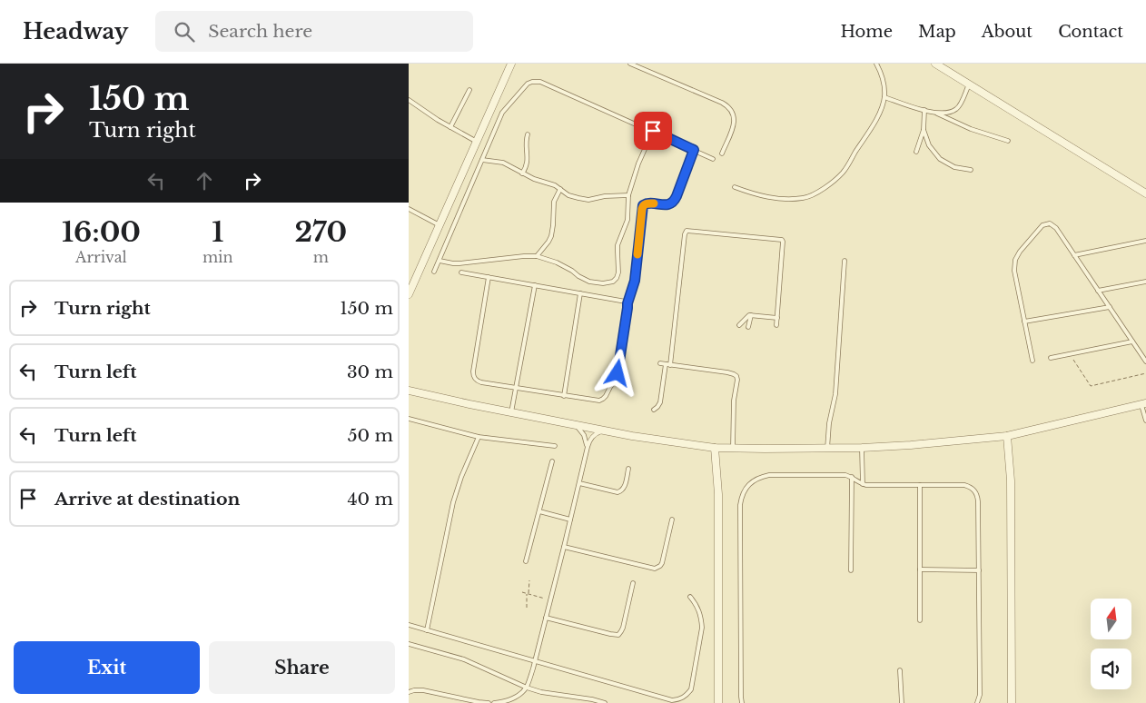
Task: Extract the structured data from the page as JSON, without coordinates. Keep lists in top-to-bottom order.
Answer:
{
  "north": "top",
  "page": {
    "header": "Headway",
    "search": "Search here",
    "nav": [
      "Home",
      "Map",
      "About",
      "Contact"
    ],
    "turn": ["150 m", "Turn right"],
    "eta": [
      "16:00",
      "Arrival",
      "1",
      "min",
      "270",
      "m"
    ],
    "list": [
      {
        "name": "Turn right",
        "value": "150 m"
      },
      {
        "name": "Turn left",
        "value": "30 m"
      },
      {
        "name": "Turn left",
        "value": "50 m"
      },
      {
        "name": "Arrive at destination",
        "value": "40 m"
      }
    ],
    "buttons": ["Exit", "Share"]
  }
}
